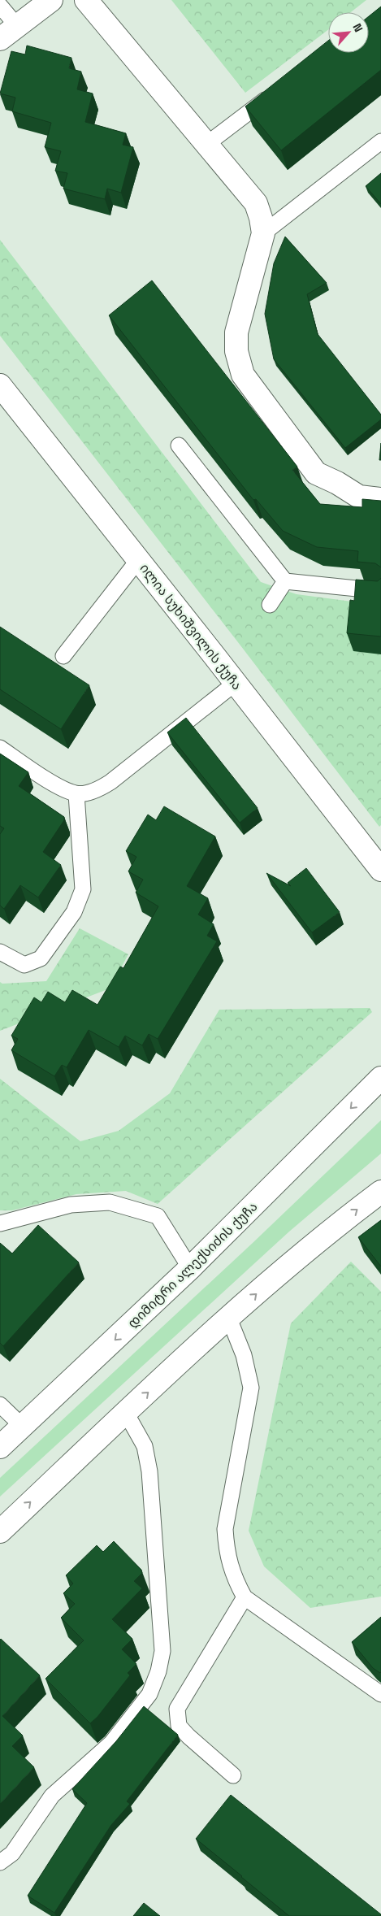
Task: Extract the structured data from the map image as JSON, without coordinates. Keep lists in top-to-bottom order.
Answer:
{
  "streets": {
    "street": ["ილია სუხიშვილის ქუჩა", "დიმიტრი ალექსიძის ქუჩა"]
  },
  "north": "top right"
}
